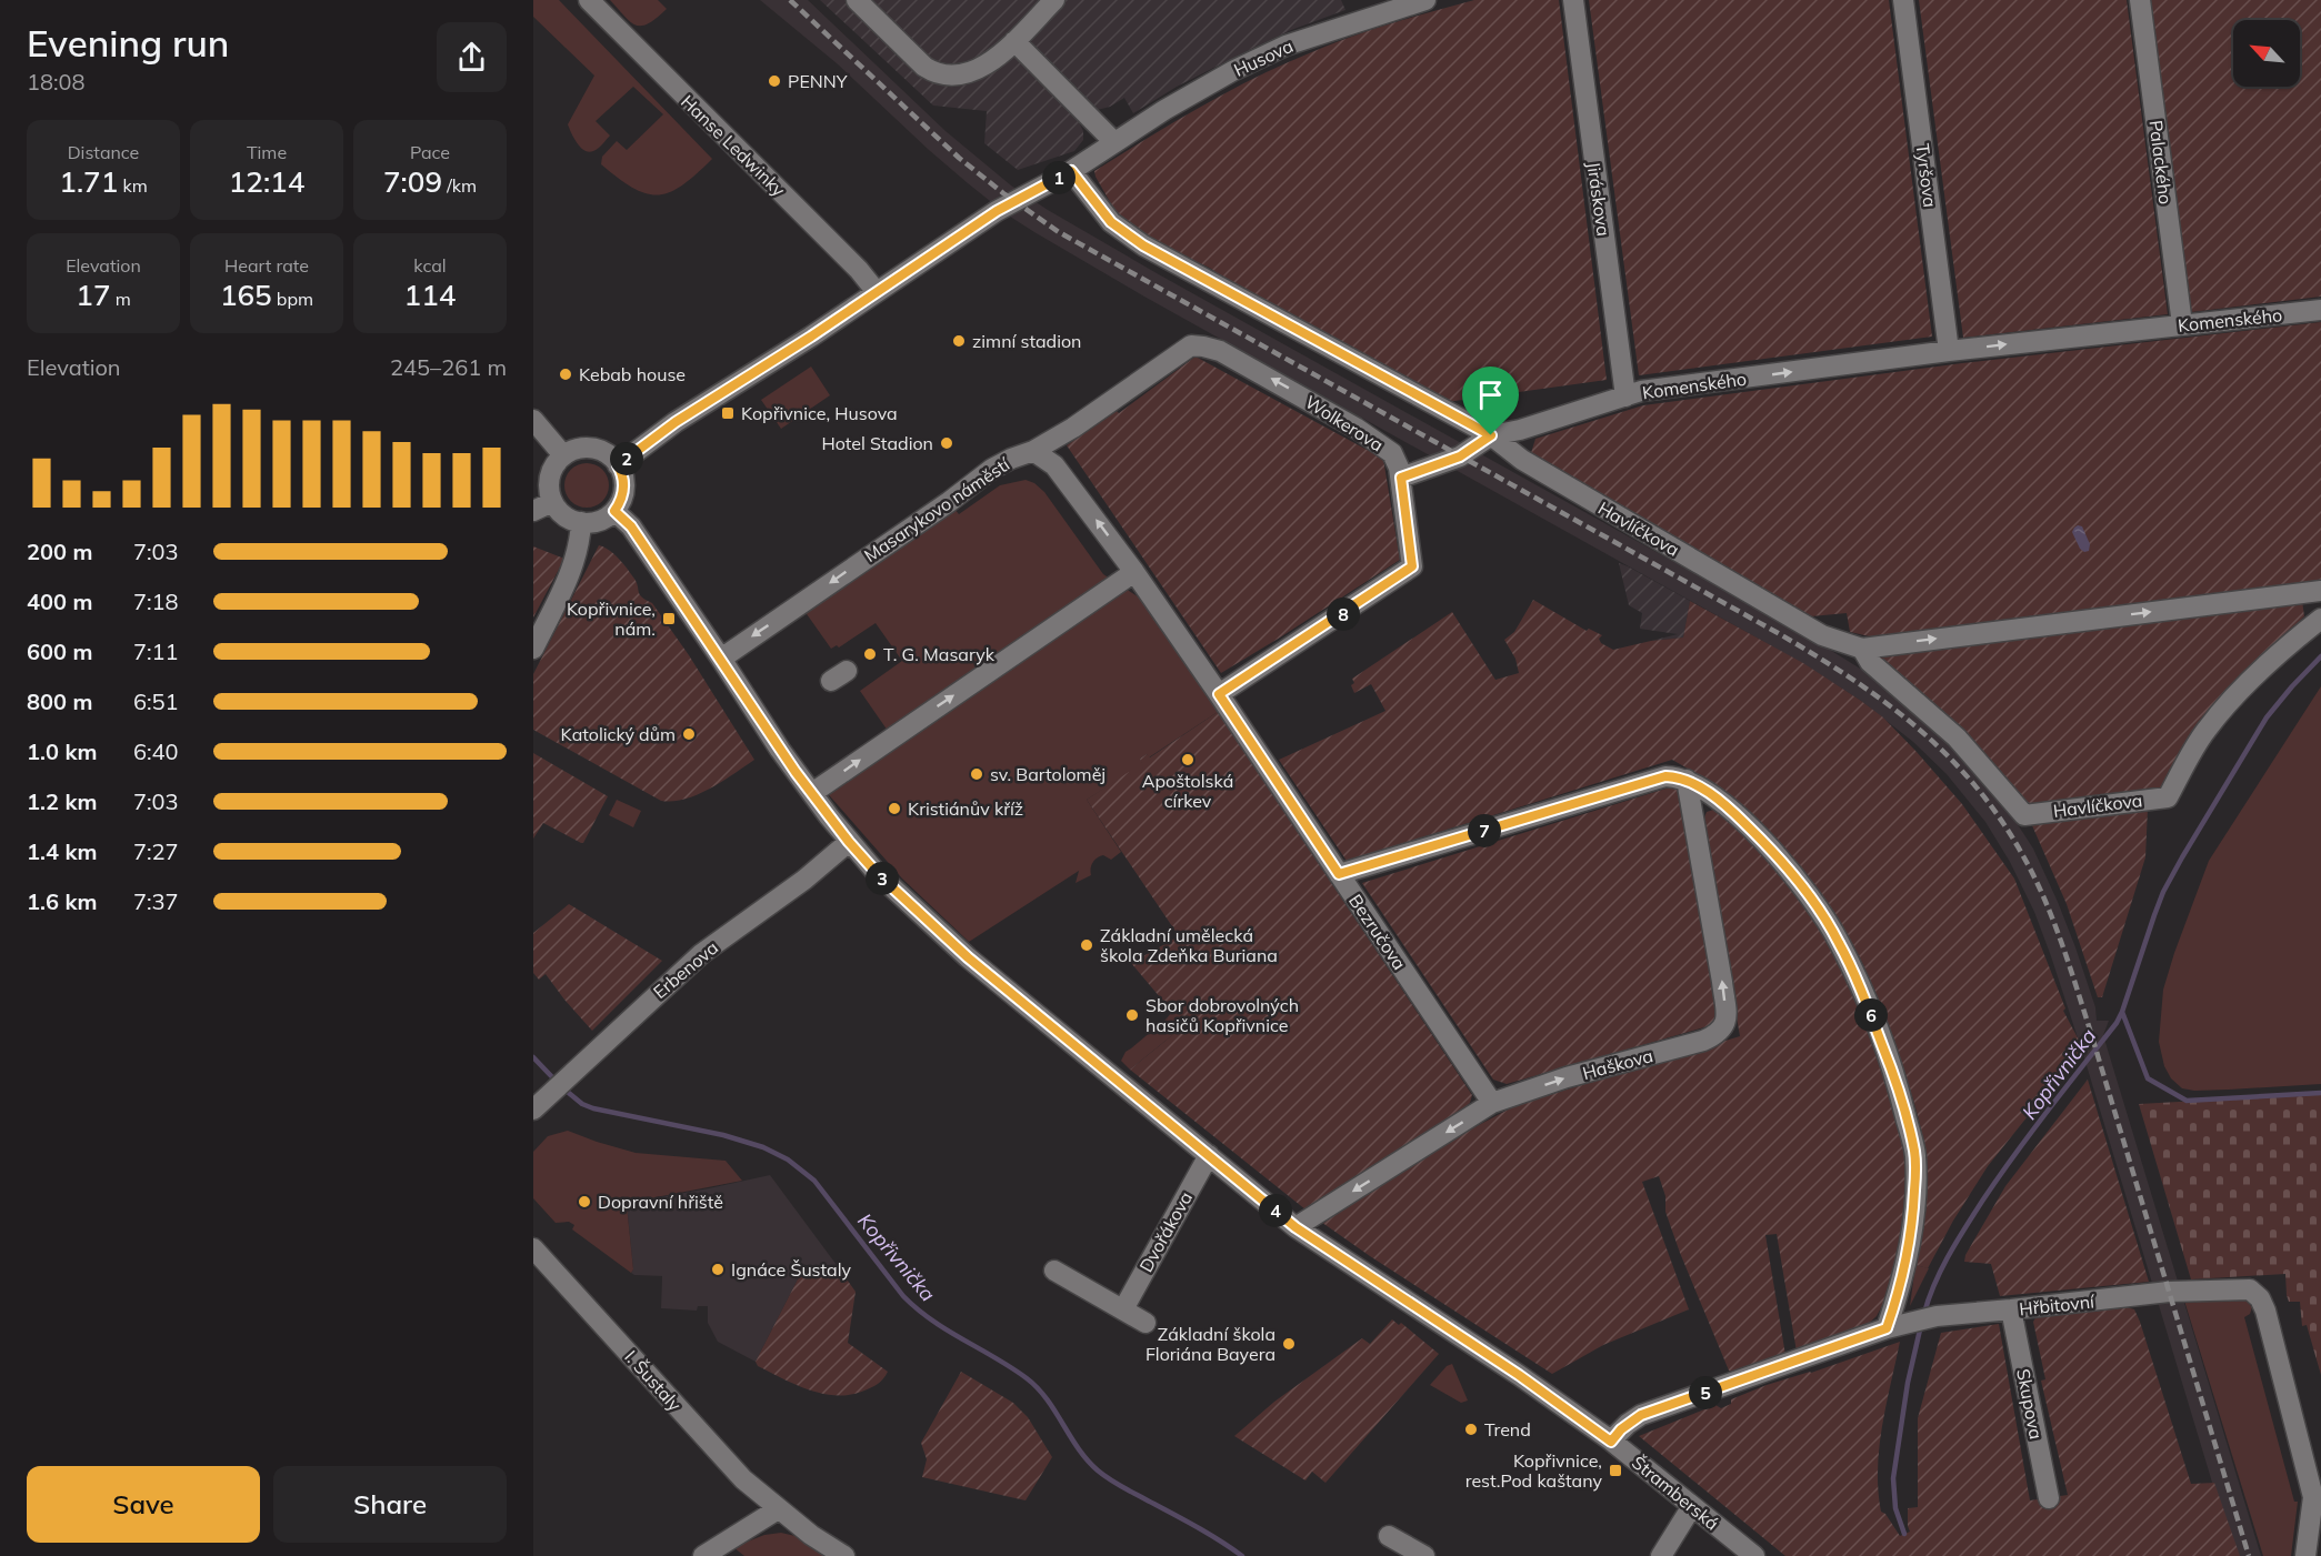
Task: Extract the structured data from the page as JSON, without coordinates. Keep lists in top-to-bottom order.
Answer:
{
  "streets": {
    "street": [
      "Husova",
      "Hanse Ledwinky",
      "Palackého",
      "Tyršova",
      "Jiráskova",
      "Komenského",
      "Wolkerova",
      "Masarykovo náměstí",
      "Havlíčkova",
      "Bezručova",
      "Erbenova",
      "Haškova",
      "Dvořákova",
      "Hřbitovní",
      "I. Šustaly",
      "Skupova",
      "Štramberská"
    ]
  },
  "crossings": [
    ["Husova", "Hanse Ledwinky"],
    ["Husova", "Štramberská"],
    ["Palackého", "Komenského"],
    ["Tyršova", "Komenského"],
    ["Jiráskova", "Komenského"],
    ["Komenského", "Havlíčkova"],
    ["Wolkerova", "Masarykovo náměstí"],
    ["Wolkerova", "Bezručova"],
    ["Masarykovo náměstí", "Štramberská"],
    ["Bezručova", "Haškova"],
    ["Erbenova", "Štramberská"],
    ["Haškova", "Štramberská"],
    ["Dvořákova", "Štramberská"],
    ["Hřbitovní", "Skupova"],
    ["Hřbitovní", "Štramberská"]
  ],
  "one_way": ["Komenského", "Wolkerova"],
  "water": ["Kopřivnička"],
  "places": {
    "other": [
      "PENNY",
      "zimní stadion",
      "Kebab house",
      "Hotel Stadion",
      "T. G. Masaryk",
      "Katolický dům",
      "Apoštolská církev",
      "sv. Bartoloměj",
      "Kristiánův kříž",
      "Základní umělecká škola Zdeňka Buriana",
      "Sbor dobrovolných hasičů Kopřivnice",
      "Dopravní hřiště",
      "Ignáce Šustaly",
      "Základní škola Floriána Bayera",
      "Trend"
    ],
    "transit": ["Kopřivnice, Husova", "Kopřivnice, nám.", "Kopřivnice, rest.Pod kaštany"]
  },
  "north": "top left",
  "page": {
    "heading": ["Evening run", "18:08"],
    "stats": [
      ["Distance", "1.71 km"],
      ["Time", "12:14"],
      ["Pace", "7:09 /km"],
      ["Elevation", "17 m"],
      ["Heart rate", "165 bpm"],
      ["kcal", "114"]
    ],
    "pins": [
      "1",
      "2",
      "8",
      "7",
      "3",
      "6",
      "4",
      "5"
    ],
    "chart": ["Elevation", "245–261 m"],
    "list": [
      {
        "name": "200 m",
        "note": "7:03"
      },
      {
        "name": "400 m",
        "note": "7:18"
      },
      {
        "name": "600 m",
        "note": "7:11"
      },
      {
        "name": "800 m",
        "note": "6:51"
      },
      {
        "name": "1.0 km",
        "note": "6:40"
      },
      {
        "name": "1.2 km",
        "note": "7:03"
      },
      {
        "name": "1.4 km",
        "note": "7:27"
      },
      {
        "name": "1.6 km",
        "note": "7:37"
      }
    ],
    "buttons": ["Save", "Share"]
  }
}
